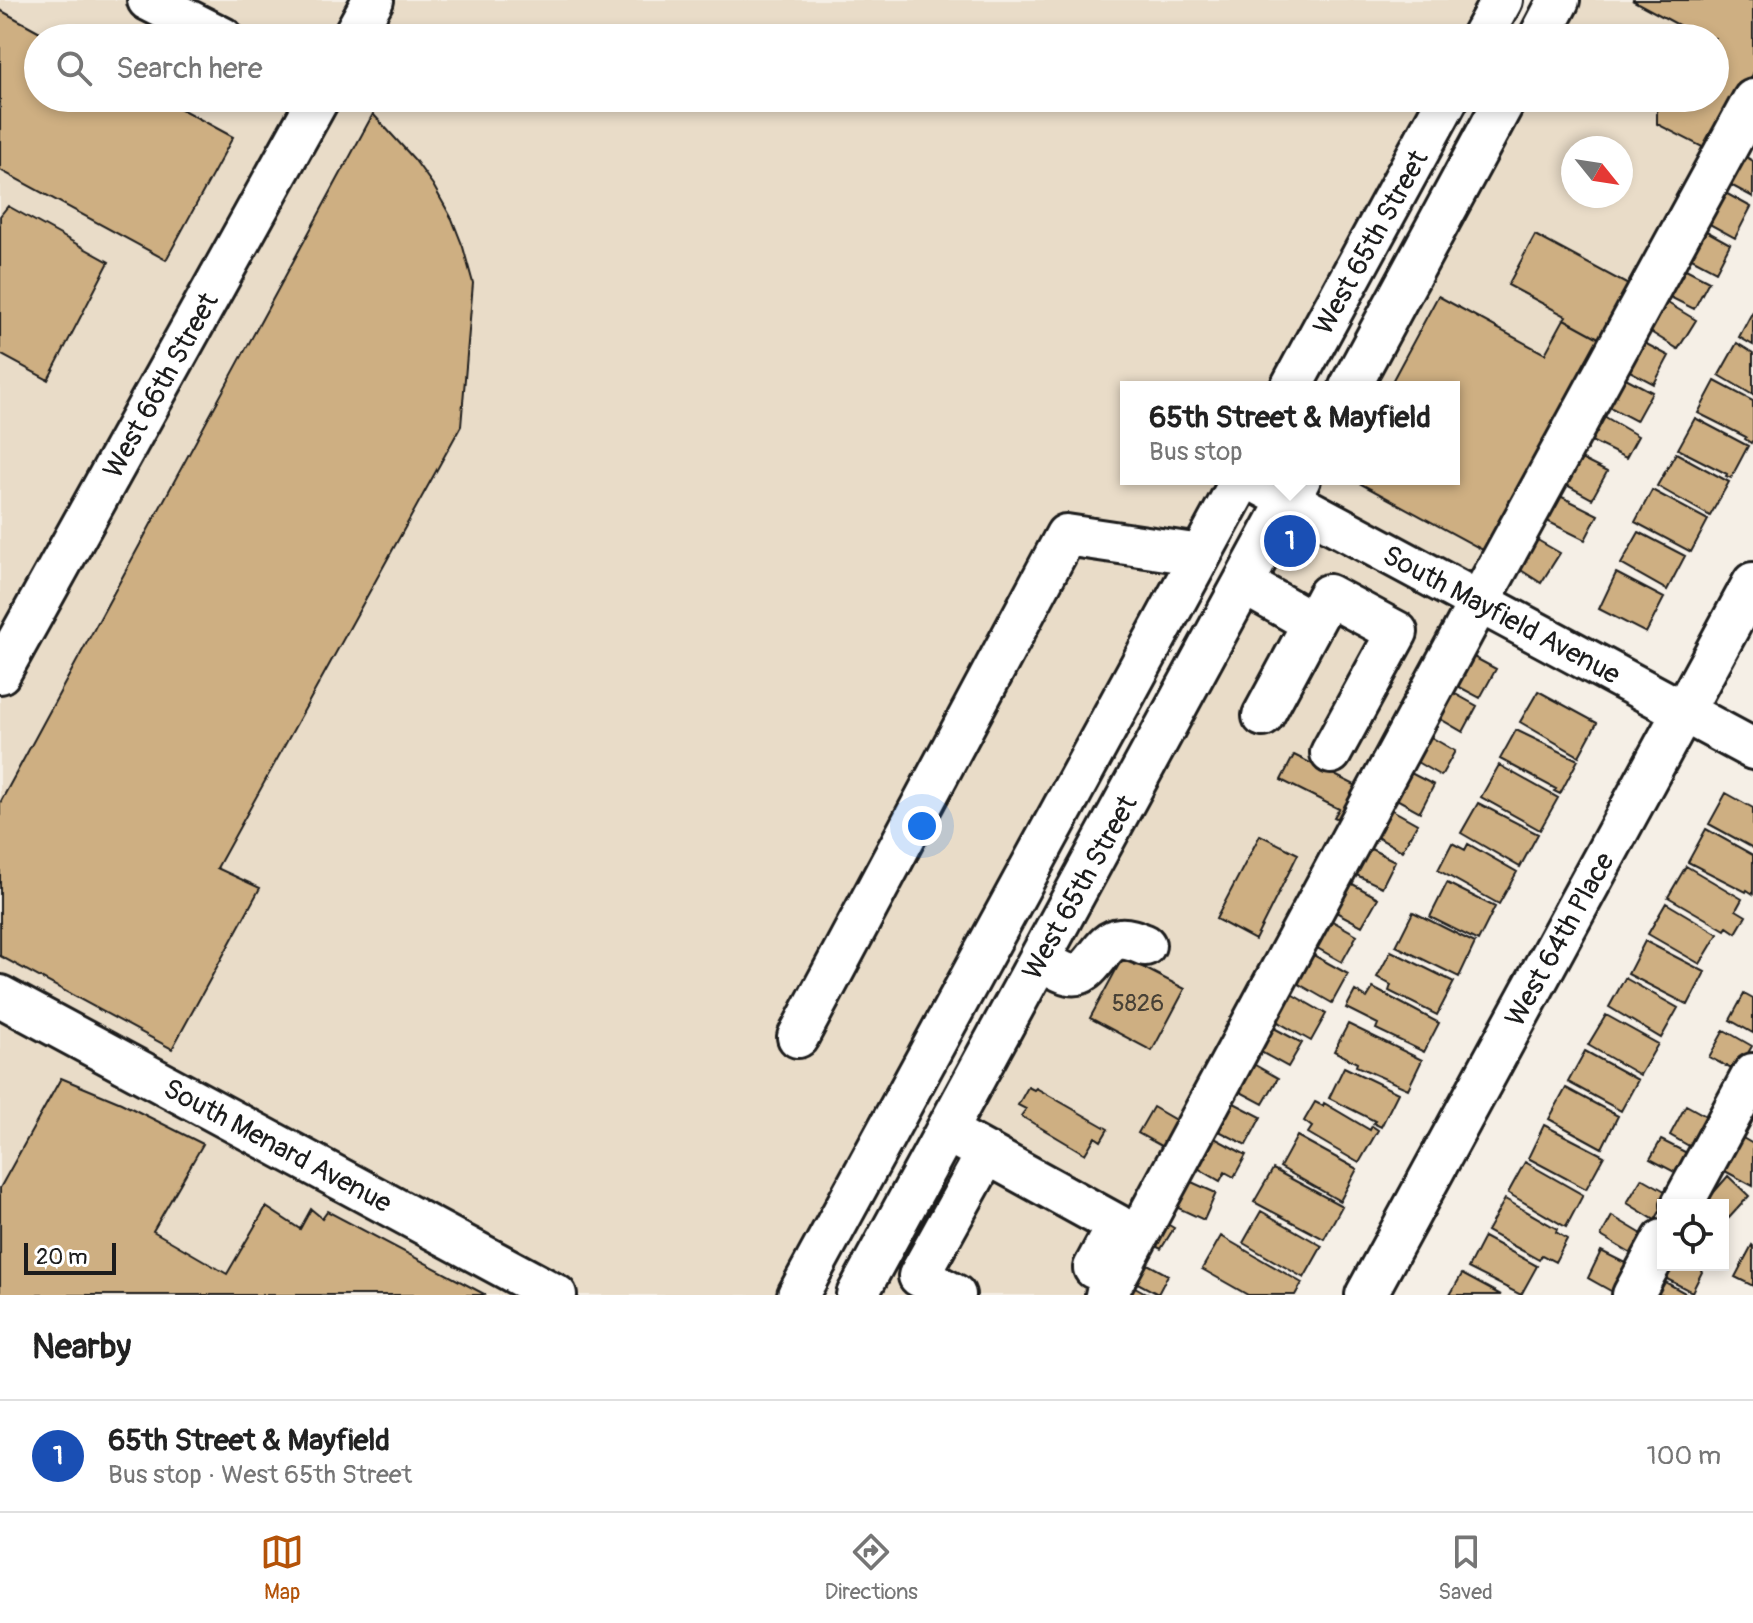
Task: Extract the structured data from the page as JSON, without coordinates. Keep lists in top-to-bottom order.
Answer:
{
  "streets": {
    "street": [
      "West 65th Street",
      "West 66th Street",
      "South Mayfield Avenue",
      "West 64th Place",
      "South Menard Avenue"
    ]
  },
  "crossings": [
    ["West 65th Street", "South Mayfield Avenue"],
    ["South Mayfield Avenue", "West 64th Place"]
  ],
  "house_numbers": ["5826"],
  "scale_bar": "20 m",
  "north": "bottom right",
  "page": {
    "search": "Search here",
    "popup": ["65th Street & Mayfield", "Bus stop"],
    "pins": "1",
    "scale": "20 m",
    "heading": "Nearby",
    "list": [
      {
        "mark": "1",
        "name": "65th Street & Mayfield",
        "note": "Bus stop · West 65th Street",
        "value": "100 m"
      }
    ],
    "nav": ["Map", "Directions", "Saved"]
  }
}
